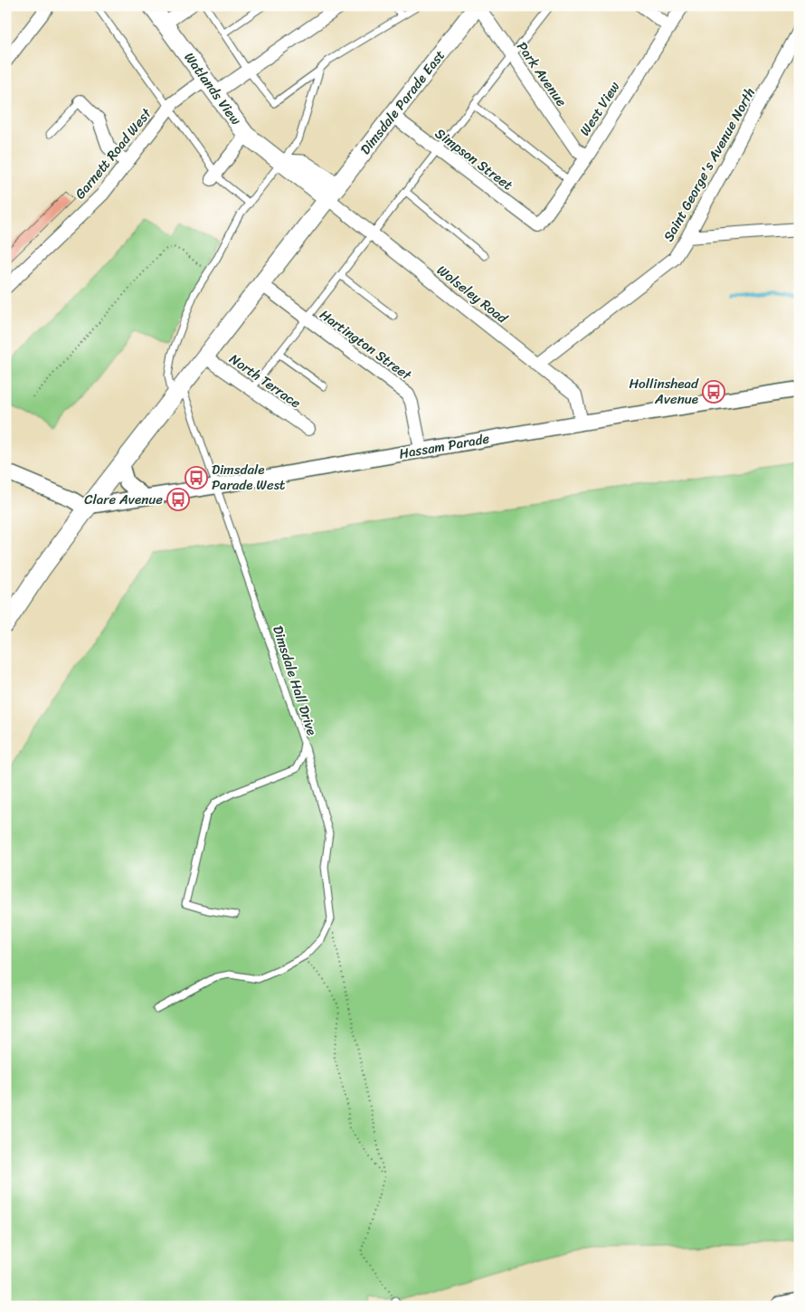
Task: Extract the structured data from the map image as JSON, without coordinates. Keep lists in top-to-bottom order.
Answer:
{
  "streets": {
    "main road": ["Watlands View", "Dimsdale Parade East"],
    "street": [
      "Park Avenue",
      "West View",
      "Garnett Road West",
      "Simpson Street",
      "Saint George's Avenue North",
      "Wolseley Road",
      "Hartington Street",
      "North Terrace",
      "Hassam Parade"
    ],
    "lane": ["Dimsdale Hall Drive"]
  },
  "crossings": [
    ["Park Avenue", "Dimsdale Parade East"],
    ["Park Avenue", "West View"],
    ["Watlands View", "Dimsdale Parade East"],
    ["Watlands View", "Garnett Road West"],
    ["Watlands View", "Wolseley Road"],
    ["Watlands View", "Dimsdale Hall Drive"],
    ["Dimsdale Parade East", "Simpson Street"],
    ["Dimsdale Parade East", "Wolseley Road"],
    ["West View", "Simpson Street"],
    ["Saint George's Avenue North", "Wolseley Road"],
    ["Wolseley Road", "Hassam Parade"],
    ["Hartington Street", "Hassam Parade"],
    ["Hassam Parade", "Dimsdale Hall Drive"]
  ],
  "places": {
    "bus stop": ["Hollinshead Avenue", "Dimsdale Parade West", "Clare Avenue"]
  }
}
